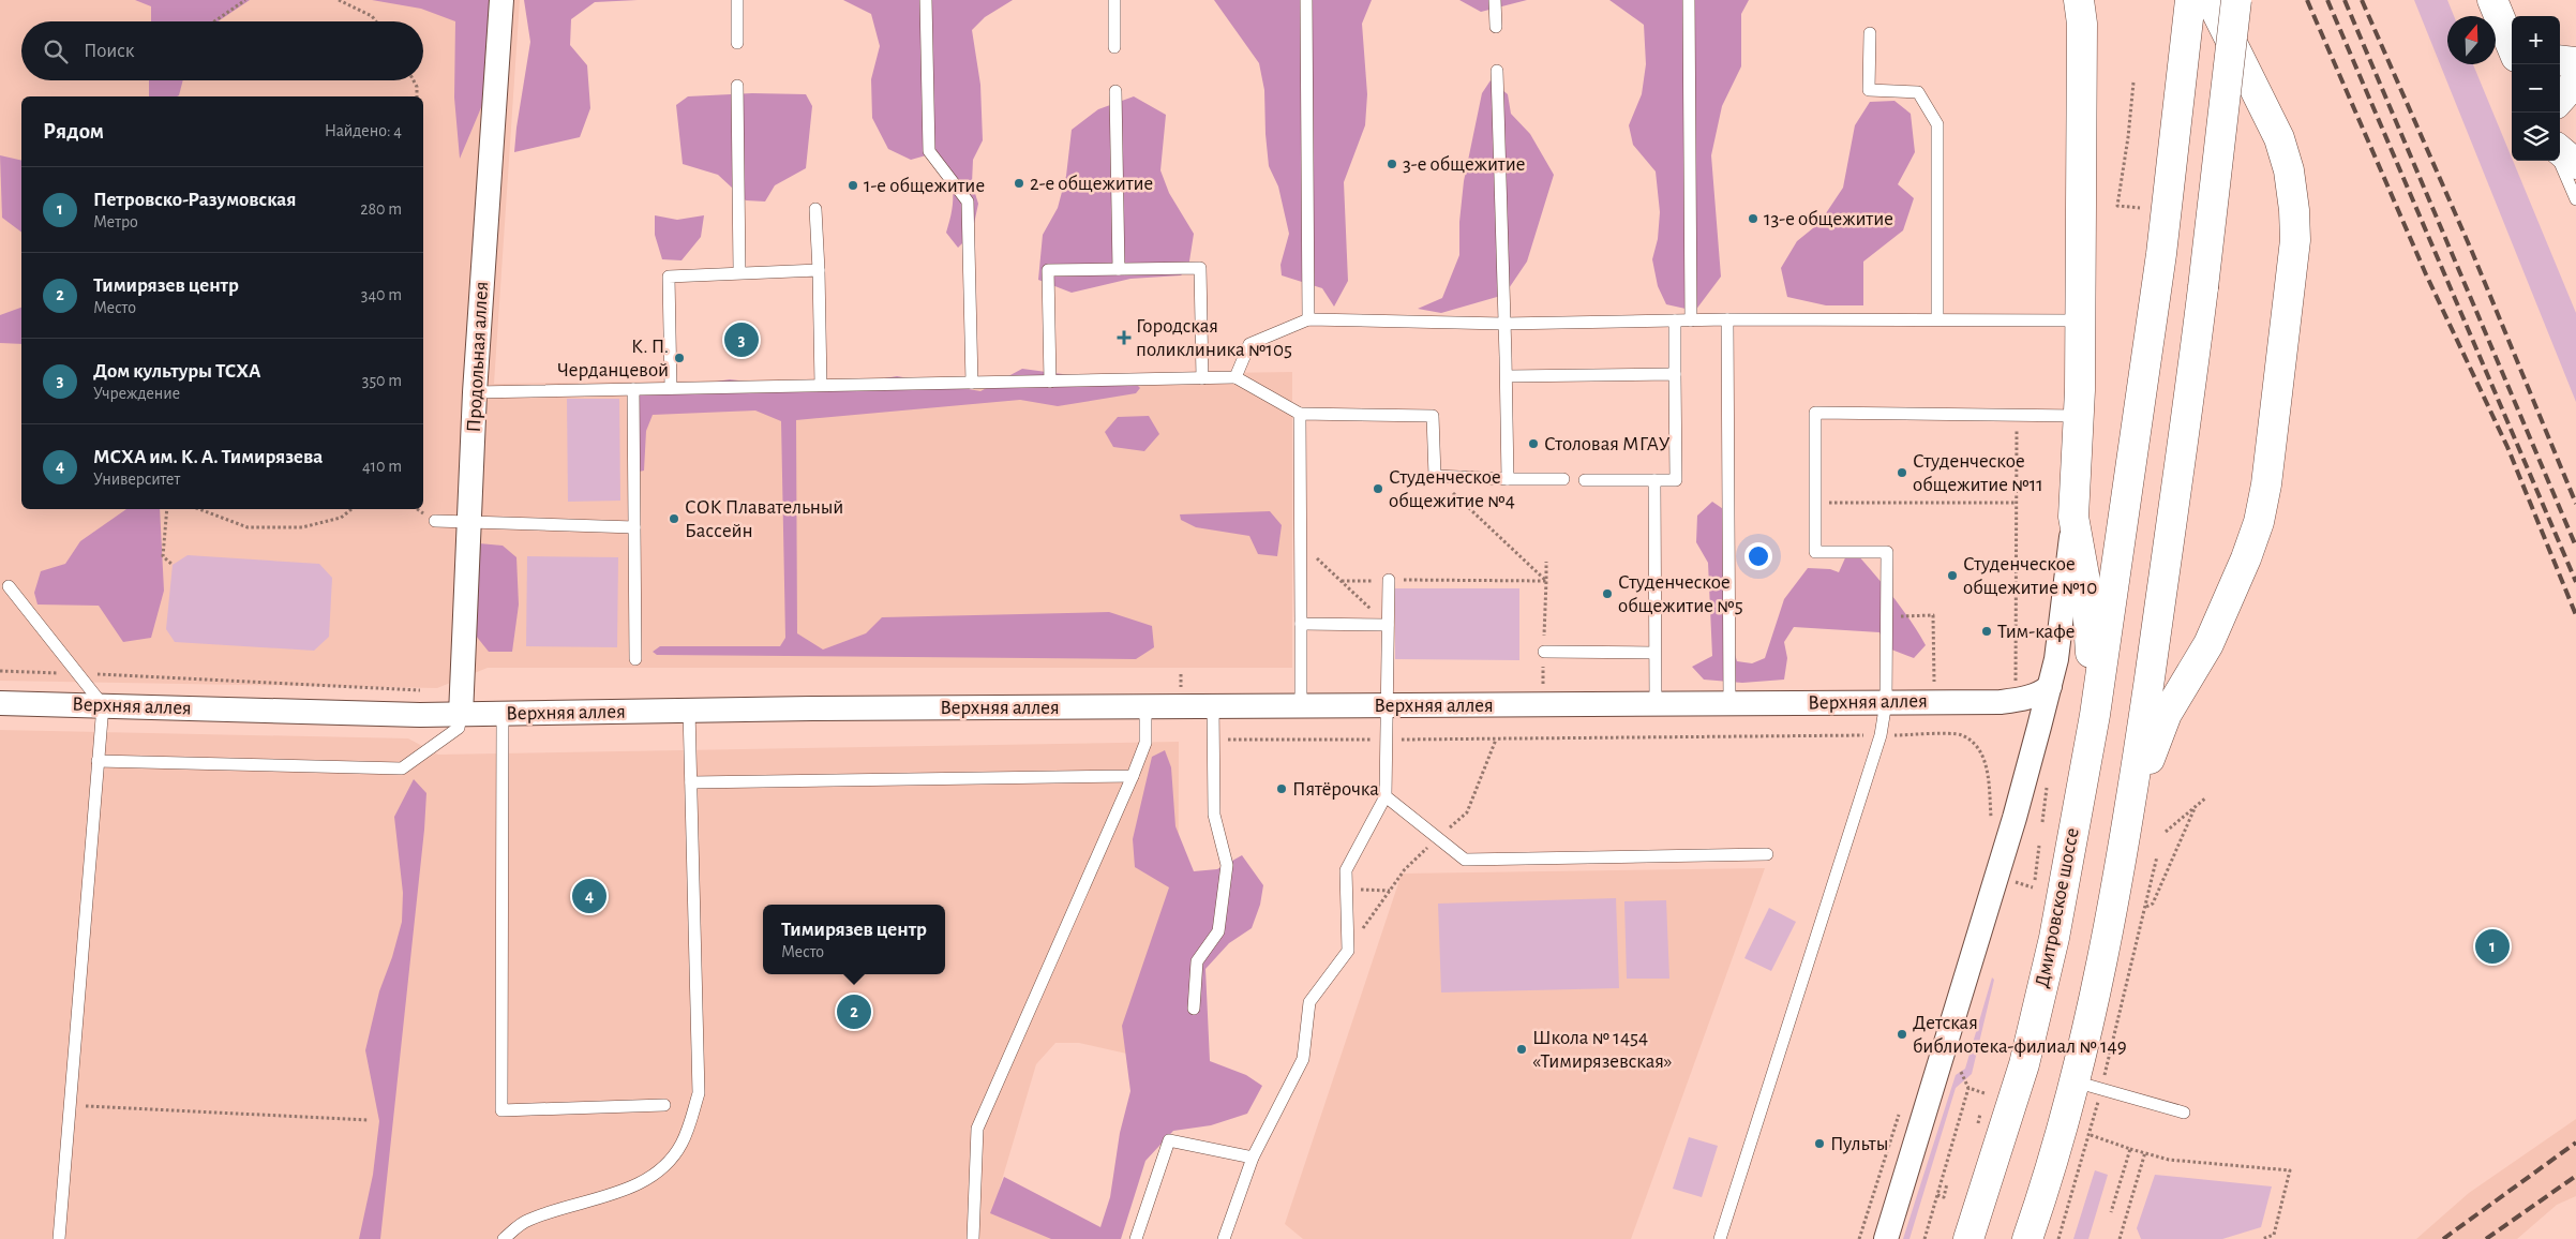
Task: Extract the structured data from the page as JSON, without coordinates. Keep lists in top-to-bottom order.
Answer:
{
  "streets": {
    "main road": ["Дмитровское шоссе"],
    "street": ["Продольная аллея", "Верхняя аллея"]
  },
  "crossings": [
    ["Продольная аллея", "Верхняя аллея"]
  ],
  "places": {
    "other": [
      "3-е общежитие",
      "2-е общежитие",
      "1-е общежитие",
      "13-е общежитие",
      "К. П. Черданцевой",
      "Столовая МГАУ",
      "Студенческое общежитие №11",
      "Студенческое общежитие №4",
      "СОК Плавательный Бассейн",
      "Студенческое общежитие №10",
      "Студенческое общежитие №5",
      "Тим-кафе",
      "Пятёрочка",
      "Детская библиотека-филиал № 149",
      "Школа № 1454 «Тимирязевская»",
      "Пульты"
    ],
    "health": ["Городская поликлиника №105"]
  },
  "north": "top",
  "page": {
    "map_buttons": ["+", "−"],
    "search": "Поиск",
    "heading": ["Рядом", "Найдено: 4"],
    "list": [
      {
        "mark": "1",
        "name": "Петровско-Разумовская",
        "note": "Метро",
        "value": "280 m"
      },
      {
        "mark": "2",
        "name": "Тимирязев центр",
        "note": "Место",
        "value": "340 m"
      },
      {
        "mark": "3",
        "name": "Дом культуры ТСХА",
        "note": "Учреждение",
        "value": "350 m"
      },
      {
        "mark": "4",
        "name": "МСХА им. К. А. Тимирязева",
        "note": "Университет",
        "value": "410 m"
      }
    ],
    "pins": [
      "3",
      "4",
      "1",
      "2"
    ],
    "popup": ["Тимирязев центр", "Место"]
  }
}
